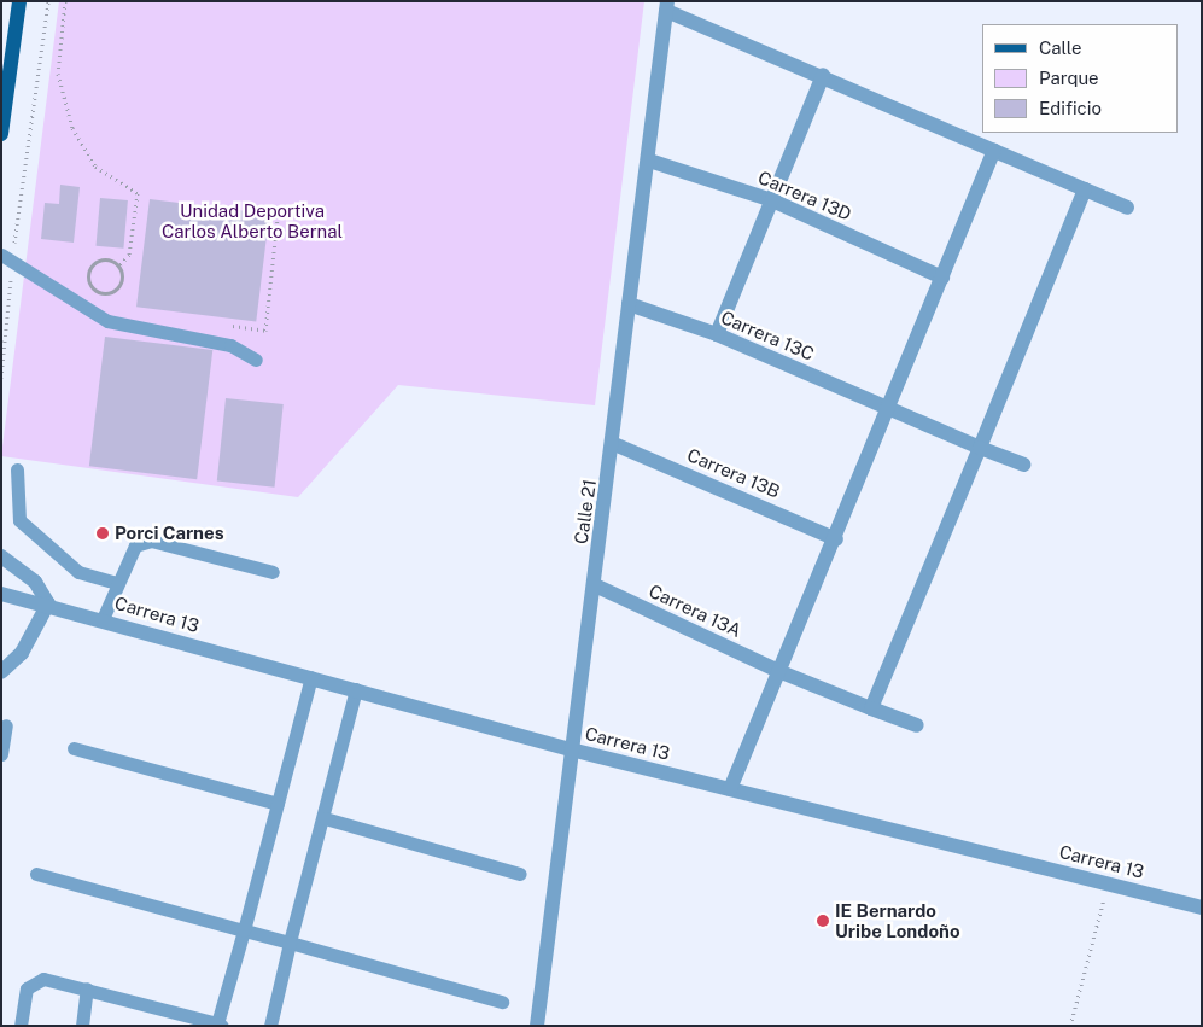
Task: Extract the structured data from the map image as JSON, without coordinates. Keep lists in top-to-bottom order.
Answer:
{
  "streets": {
    "street": [
      "Carrera 13D",
      "Carrera 13C",
      "Carrera 13B",
      "Calle 21",
      "Carrera 13A",
      "Carrera 13"
    ]
  },
  "crossings": [
    ["Carrera 13D", "Calle 21"],
    ["Carrera 13C", "Calle 21"],
    ["Carrera 13B", "Calle 21"],
    ["Calle 21", "Carrera 13A"],
    ["Calle 21", "Carrera 13"]
  ],
  "parks": ["Unidad Deportiva Carlos Alberto Bernal"],
  "places": ["Porci Carnes", "IE Bernardo Uribe Londoño"],
  "legend": ["Calle", "Parque", "Edificio"]
}
